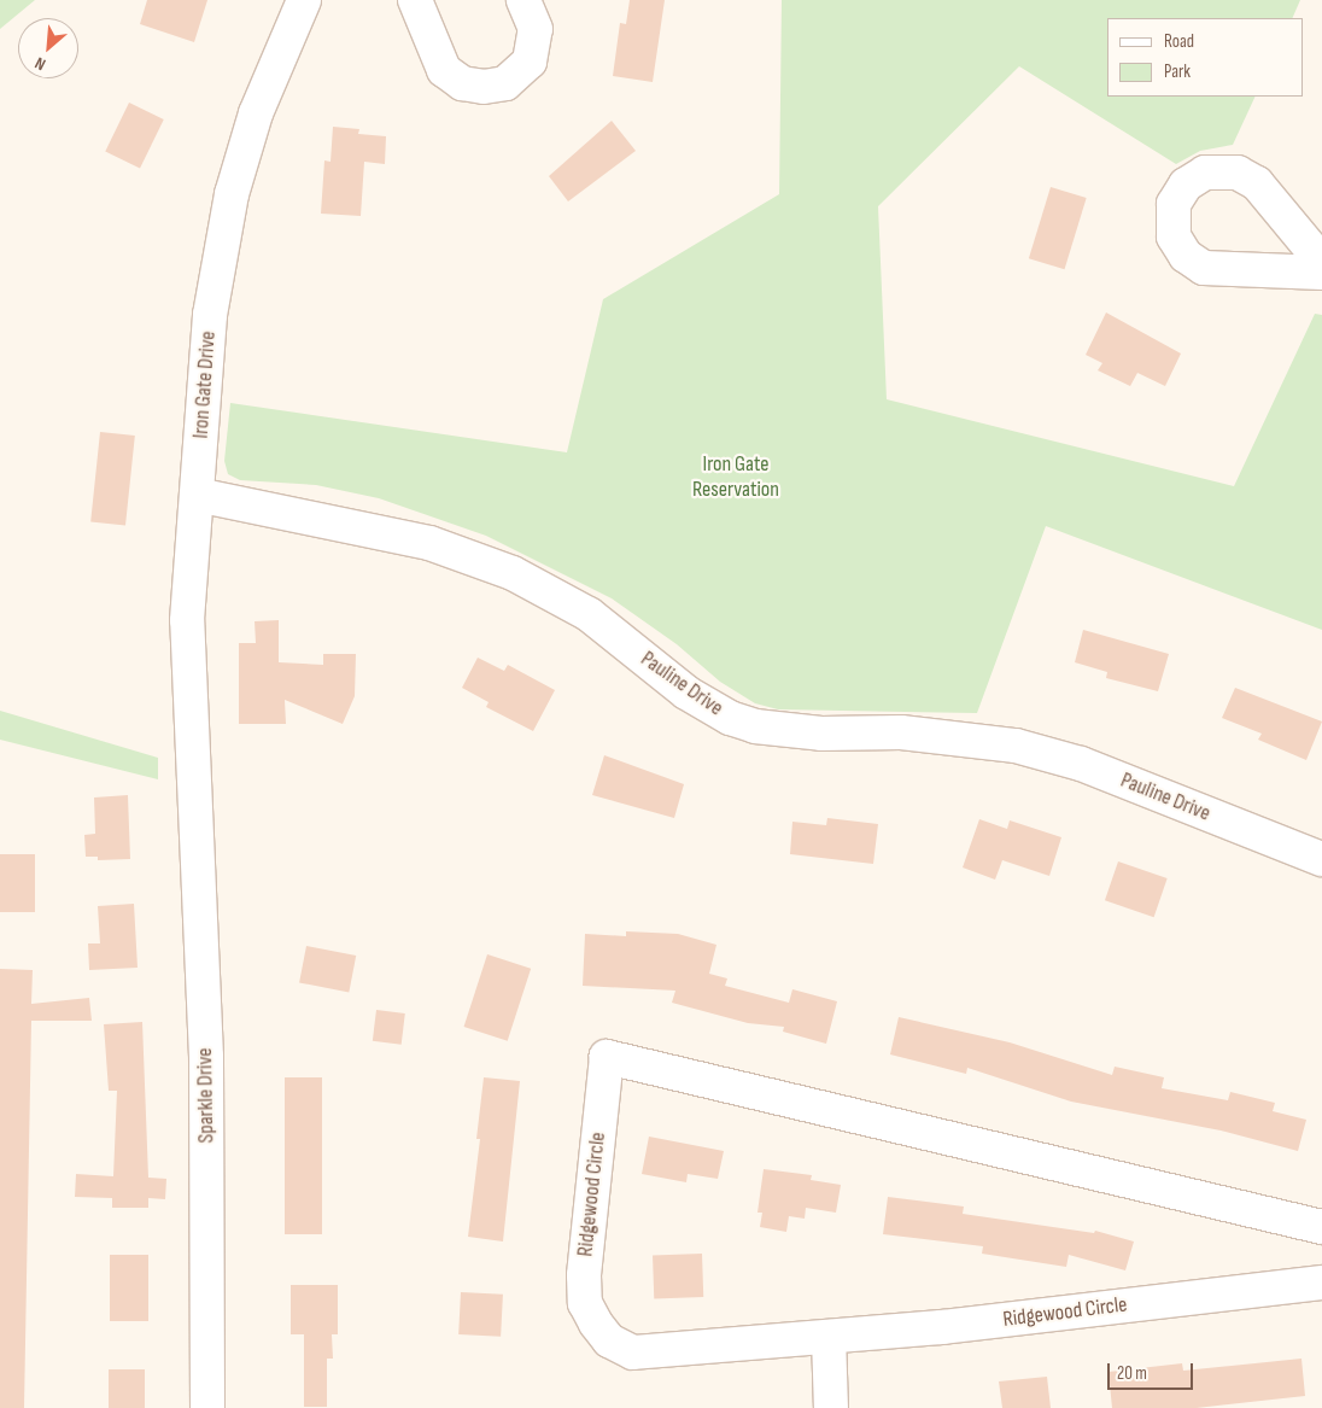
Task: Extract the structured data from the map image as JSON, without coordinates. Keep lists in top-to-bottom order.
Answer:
{
  "streets": {
    "street": [
      "Iron Gate Drive",
      "Pauline Drive",
      "Sparkle Drive",
      "Ridgewood Circle"
    ]
  },
  "crossings": [
    ["Iron Gate Drive", "Pauline Drive"],
    ["Iron Gate Drive", "Sparkle Drive"]
  ],
  "parks": ["Iron Gate Reservation"],
  "legend": ["Road", "Park"],
  "scale_bar": "20 m",
  "north": "bottom left"
}
